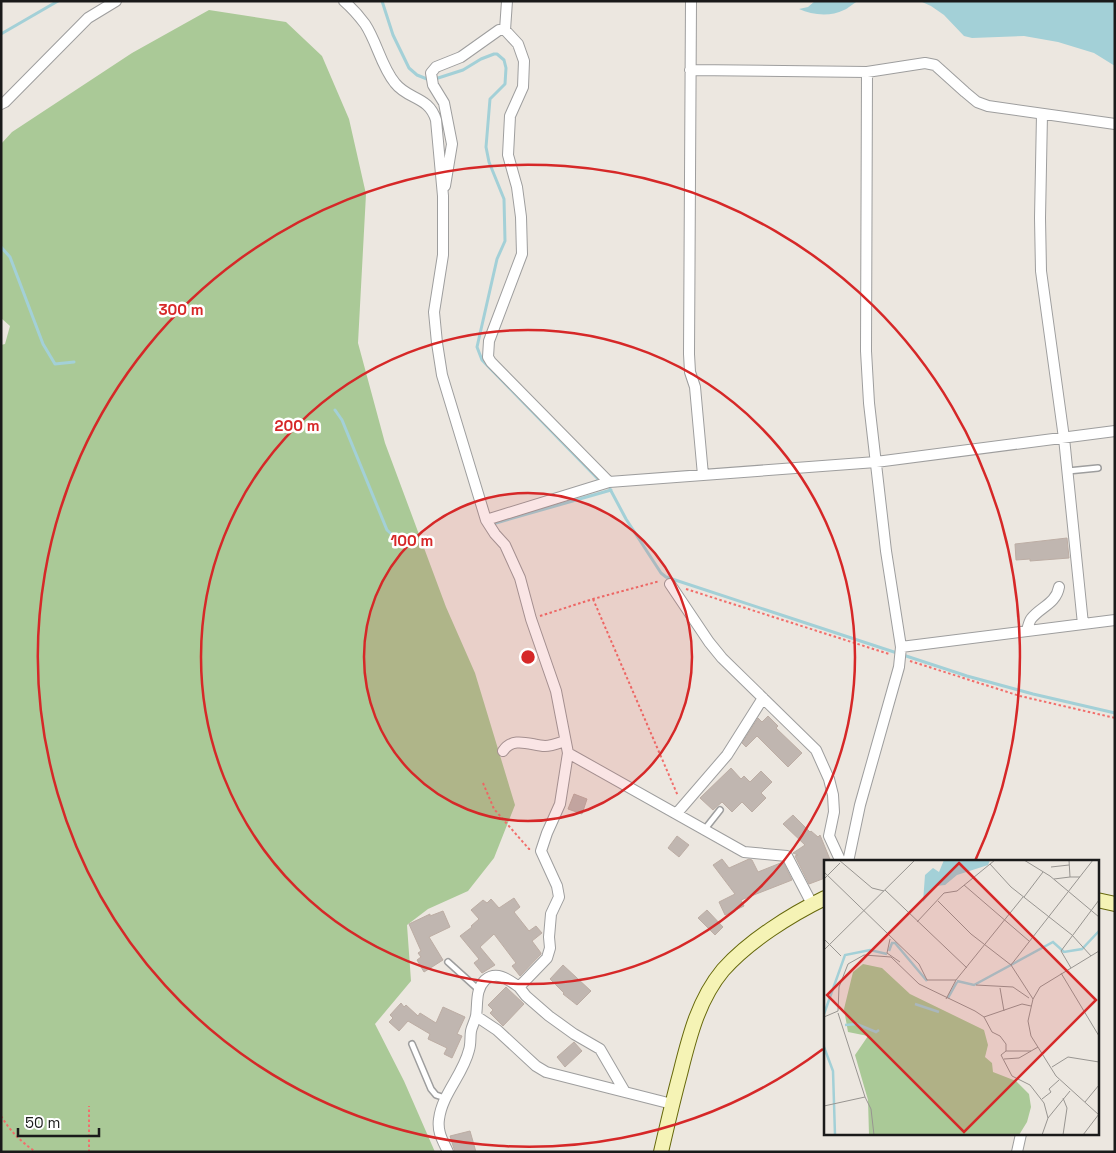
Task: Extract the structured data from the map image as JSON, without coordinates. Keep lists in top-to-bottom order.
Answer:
{
  "scale_bar": "50 m",
  "rings": ["300 m", "200 m", "100 m"]
}
